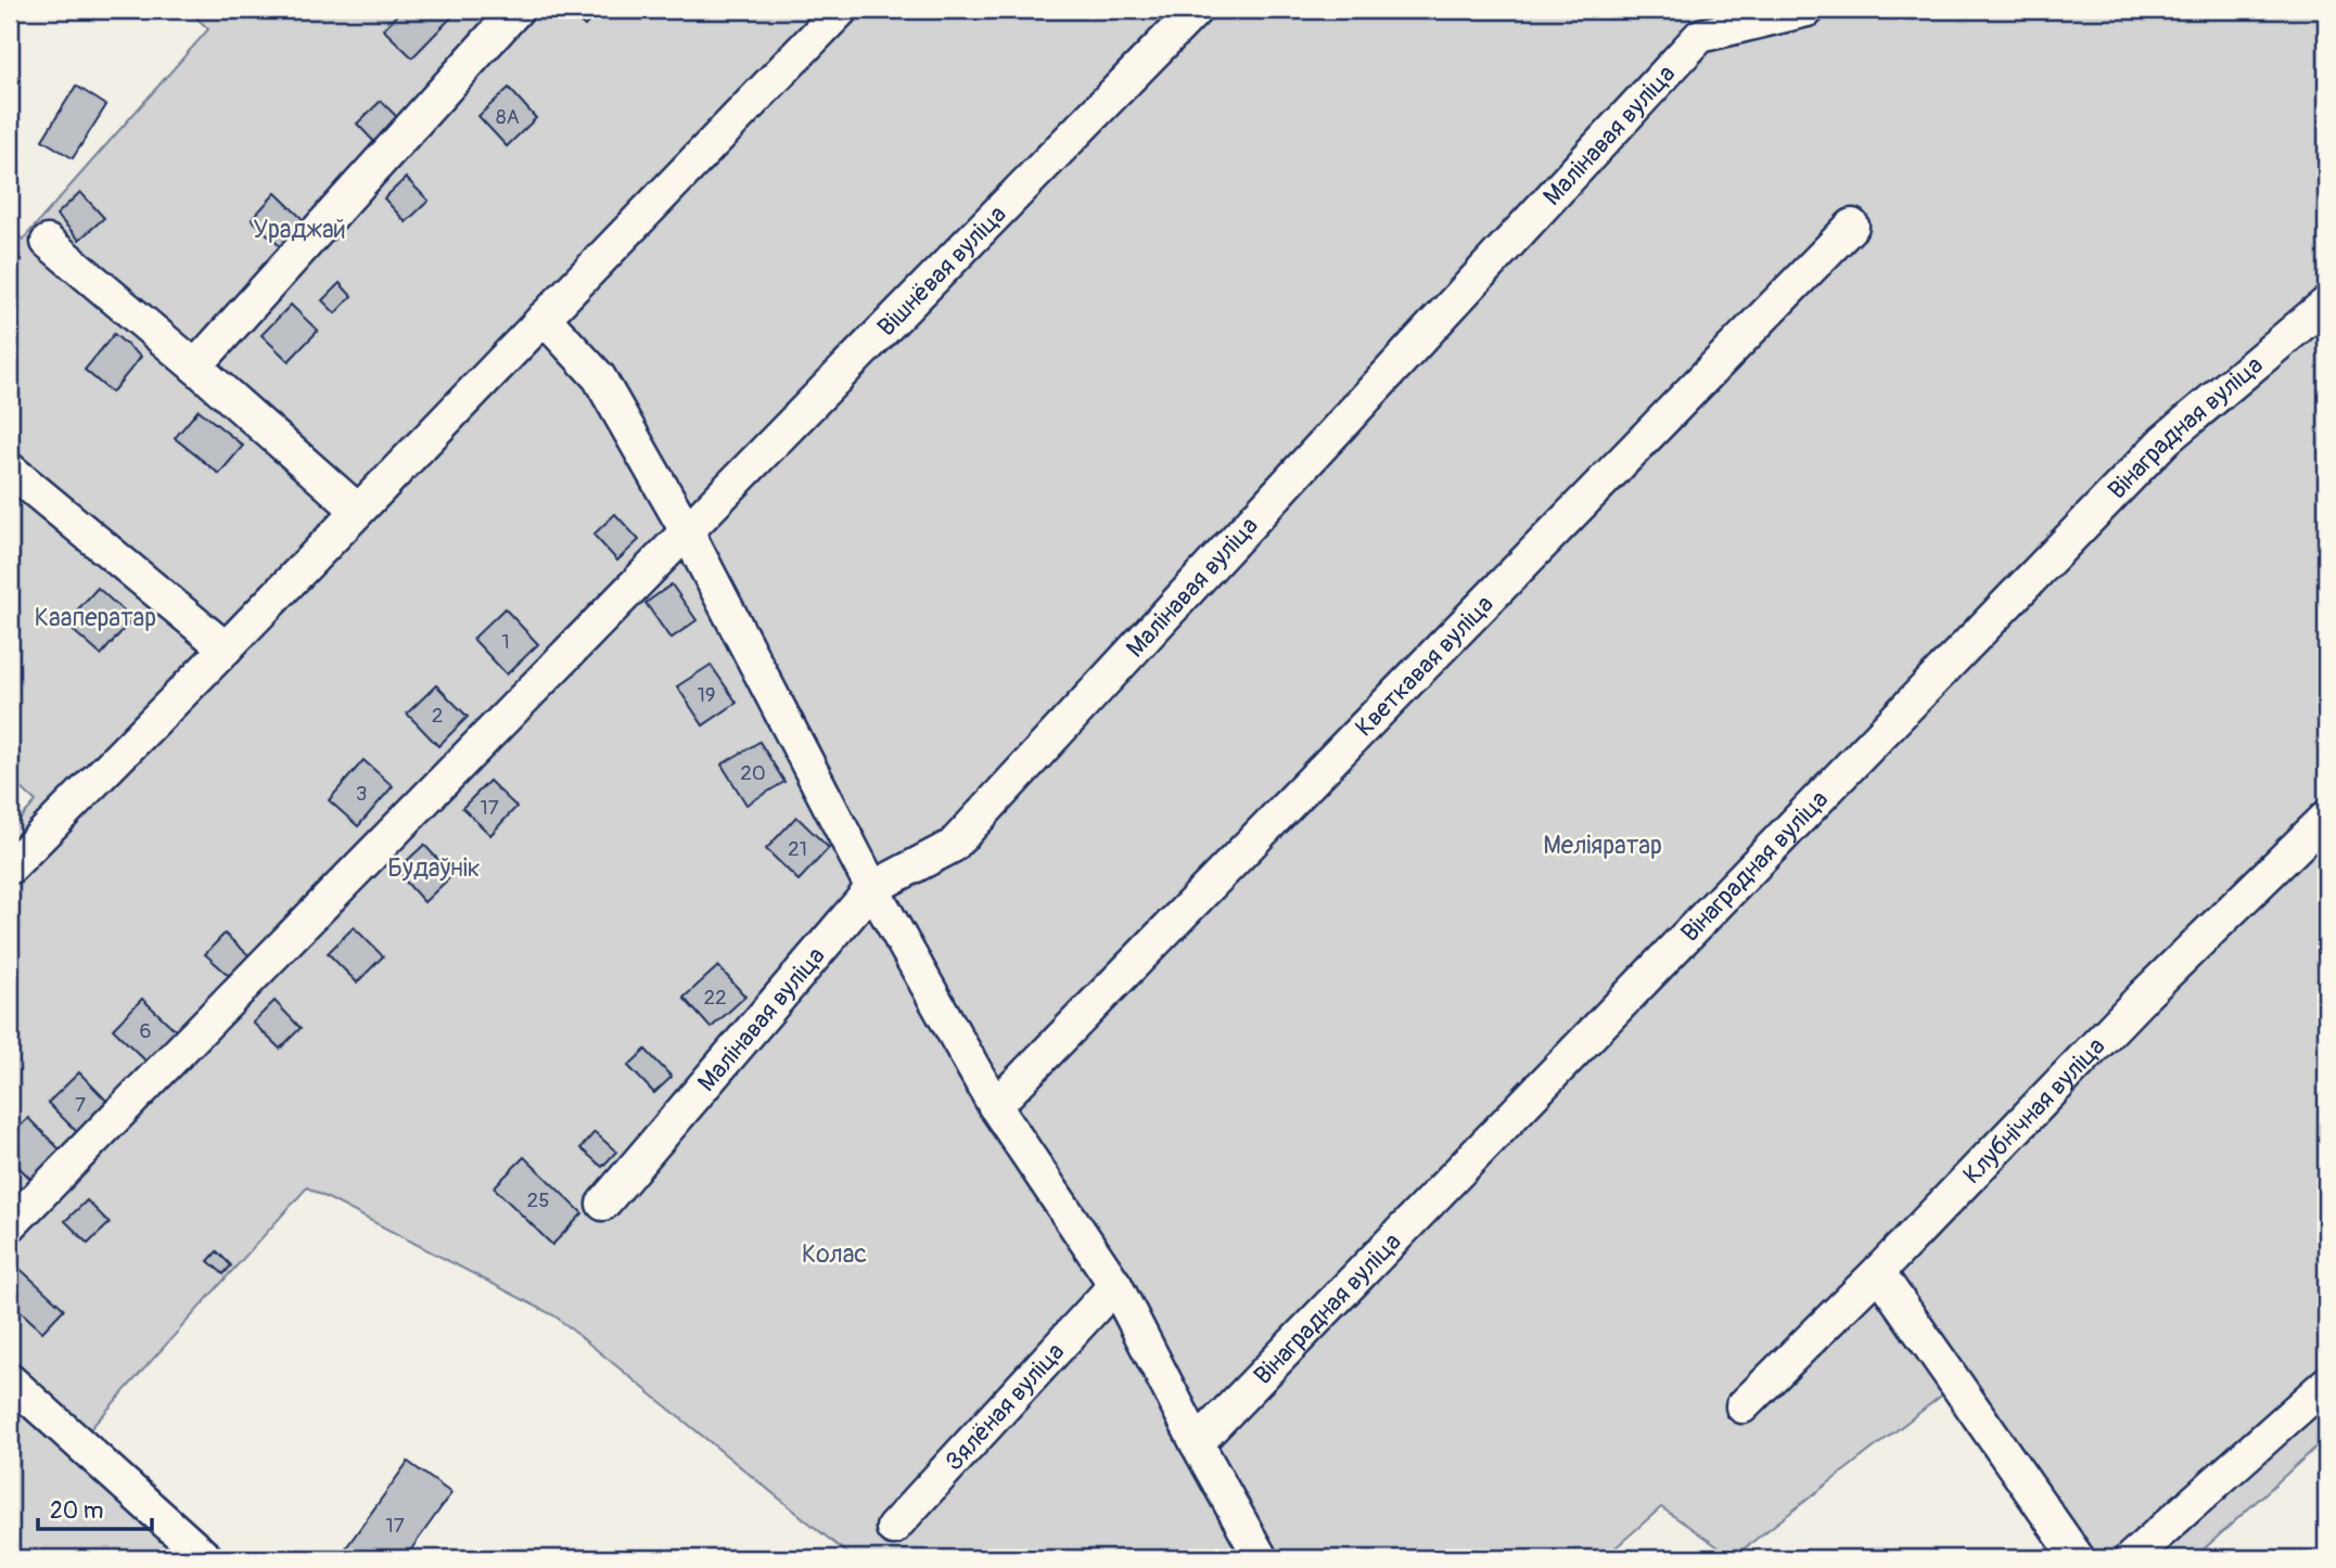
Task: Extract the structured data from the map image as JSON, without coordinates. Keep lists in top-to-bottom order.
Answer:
{
  "streets": {
    "street": [
      "Малінавая вуліца",
      "Вішнёвая вуліца",
      "Вінаградная вуліца",
      "Кветкавая вуліца",
      "Клубнічная вуліца",
      "Зялёная вуліца"
    ]
  },
  "parks": [
    "Ураджай",
    "Кааператар",
    "Меліяратар",
    "Будаўнік",
    "Колас"
  ],
  "house_numbers": [
    "8А",
    "1",
    "19",
    "2",
    "20",
    "3",
    "17",
    "21",
    "22",
    "6",
    "7",
    "25",
    "17"
  ],
  "scale_bar": "20 m"
}
